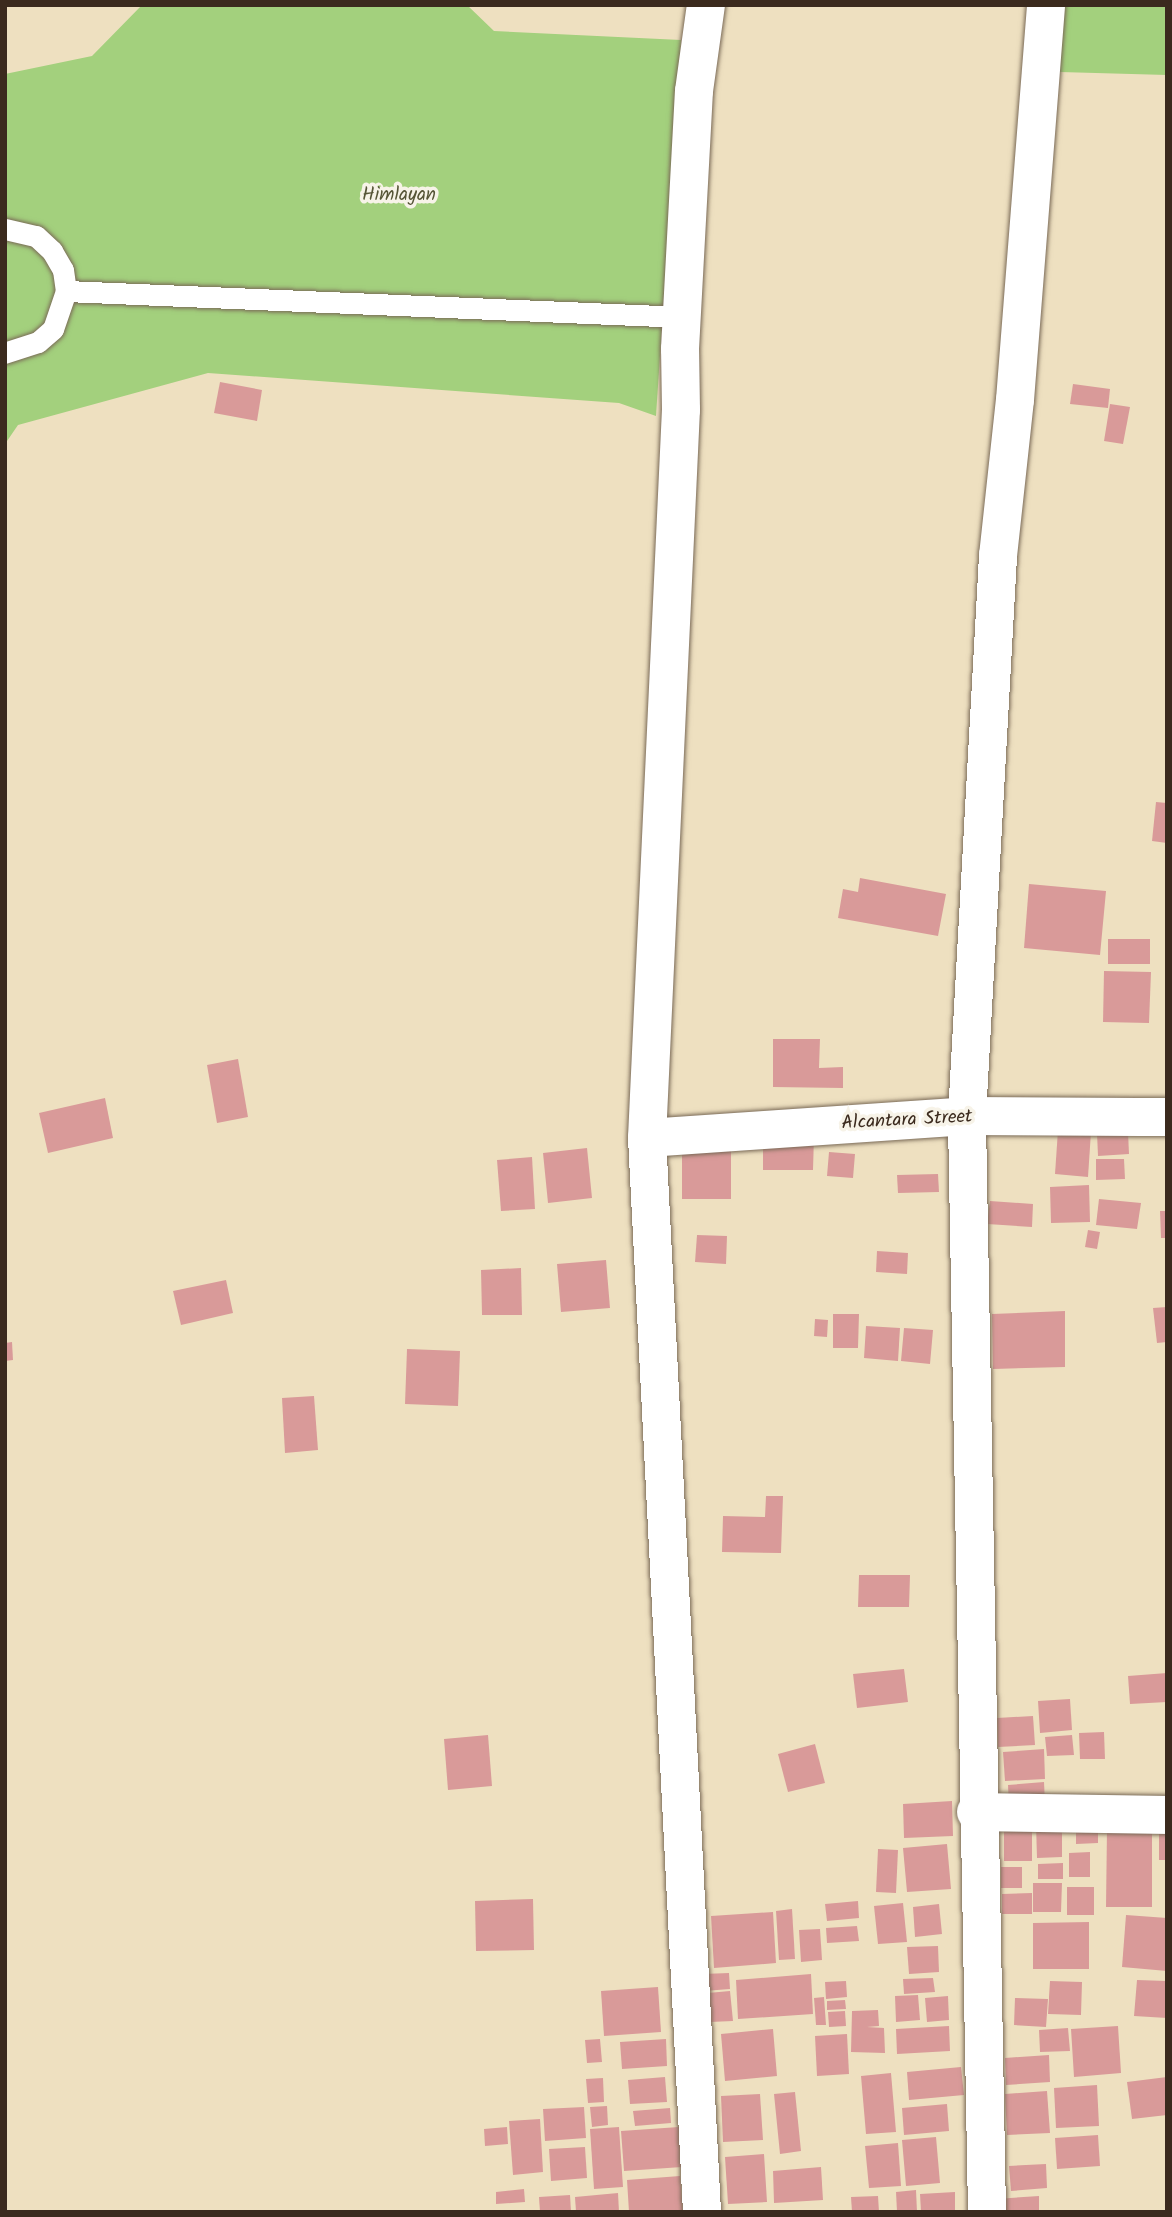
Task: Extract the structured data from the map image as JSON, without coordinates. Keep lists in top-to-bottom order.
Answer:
{
  "streets": {
    "street": ["Alcantara Street"]
  },
  "parks": ["Himlayan"]
}
